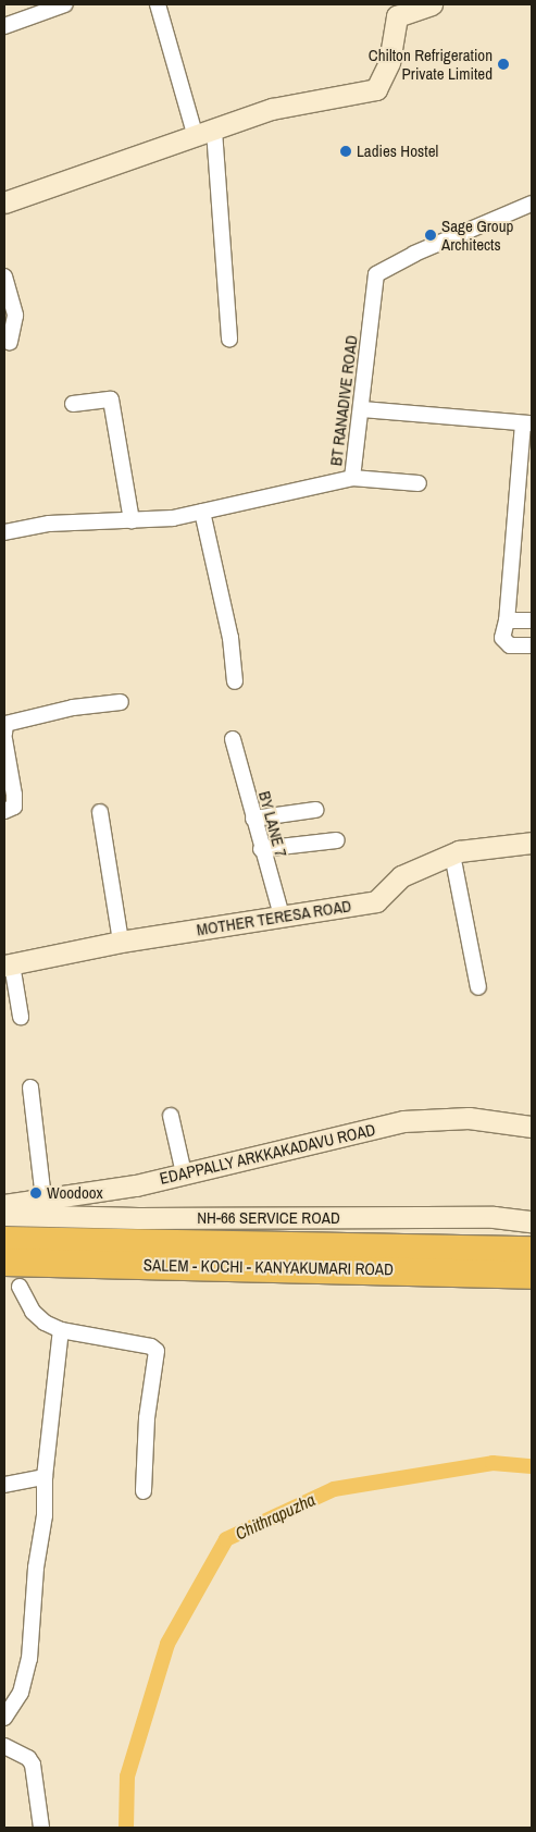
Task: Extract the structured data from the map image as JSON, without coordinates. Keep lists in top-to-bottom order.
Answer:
{
  "streets": {
    "highway": ["SALEM - KOCHI - KANYAKUMARI ROAD"],
    "street": [
      "BT RANADIVE ROAD",
      "BY LANE 7",
      "MOTHER TERESA ROAD",
      "EDAPPALLY ARKKAKADAVU ROAD",
      "NH-66 SERVICE ROAD"
    ]
  },
  "crossings": [
    ["BY LANE 7", "MOTHER TERESA ROAD"]
  ],
  "water": ["Chithrapuzha"],
  "places": [
    "Chilton Refrigeration Private Limited",
    "Ladies Hostel",
    "Sage Group Architects",
    "Woodoox"
  ]
}
